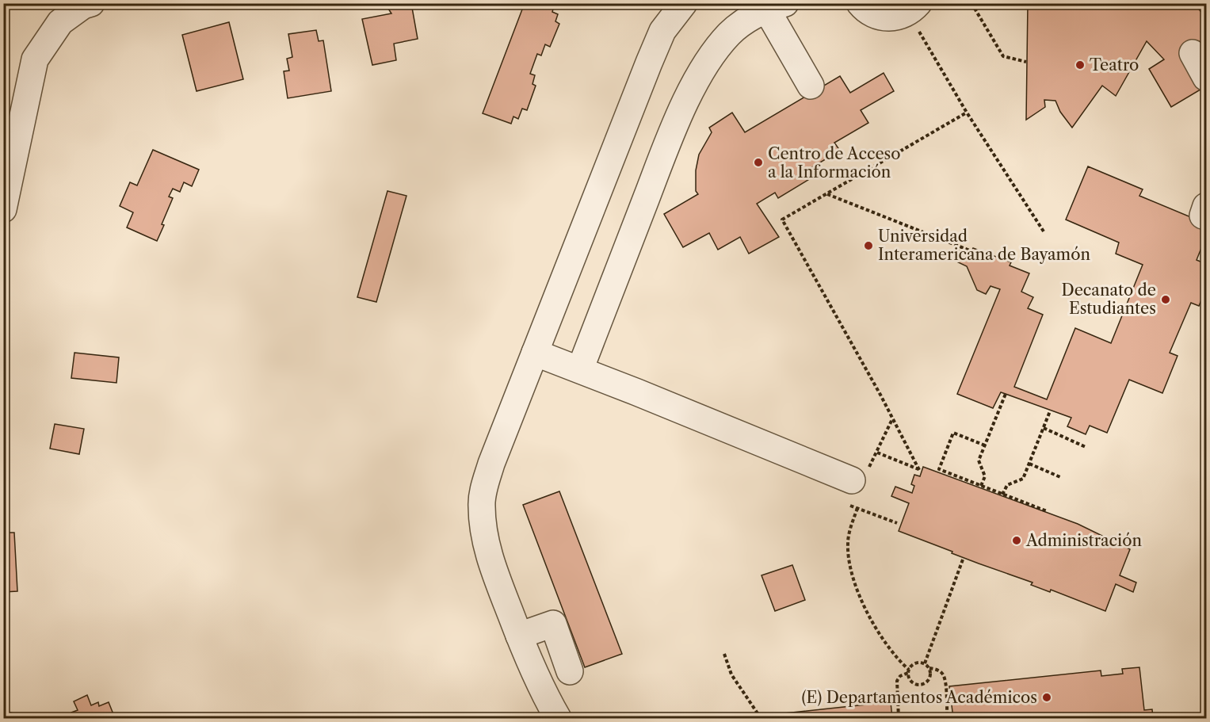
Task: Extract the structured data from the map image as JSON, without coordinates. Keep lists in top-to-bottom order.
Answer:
{
  "places": [
    "Teatro",
    "Centro de Acceso a la Información",
    "Universidad Interamericana de Bayamón",
    "Decanato de Estudiantes",
    "Administración",
    "(E) Departamentos Académicos"
  ]
}
